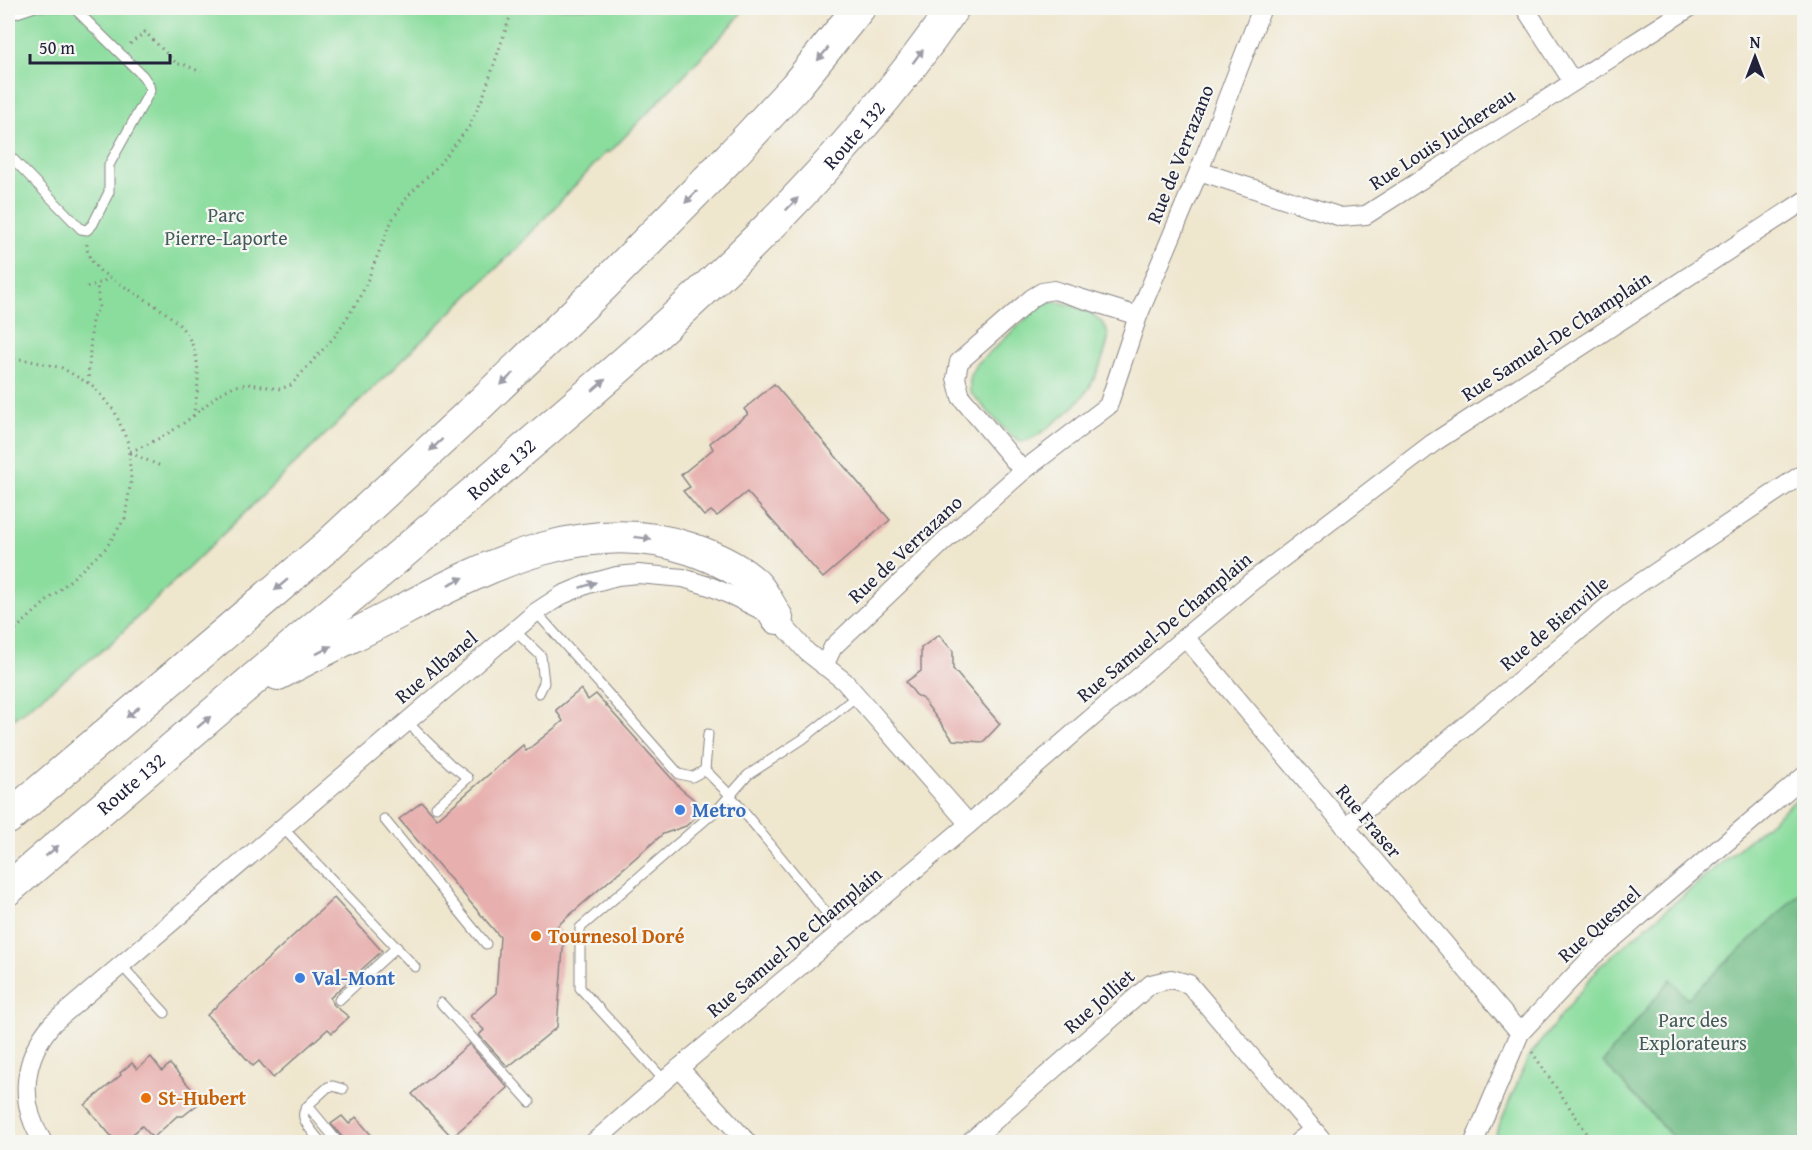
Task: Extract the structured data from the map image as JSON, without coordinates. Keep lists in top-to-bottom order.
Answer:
{
  "streets": {
    "highway": ["Route 132"],
    "street": [
      "Rue Louis Juchereau",
      "Rue de Verrazano",
      "Rue Samuel-De Champlain",
      "Rue de Bienville",
      "Rue Albanel",
      "Rue Fraser",
      "Rue Quesnel",
      "Rue Jolliet"
    ]
  },
  "crossings": [
    ["Rue Louis Juchereau", "Rue de Verrazano"],
    ["Rue de Verrazano", "Rue Albanel"],
    ["Rue Samuel-De Champlain", "Rue Albanel"],
    ["Rue Samuel-De Champlain", "Rue Fraser"],
    ["Rue de Bienville", "Rue Fraser"],
    ["Rue Fraser", "Rue Quesnel"]
  ],
  "parks": ["Parc Pierre-Laporte", "Parc des Explorateurs"],
  "places": [
    "Metro",
    "Tournesol Doré",
    "Val-Mont",
    "St-Hubert"
  ],
  "scale_bar": "50 m",
  "north": "top"
}
